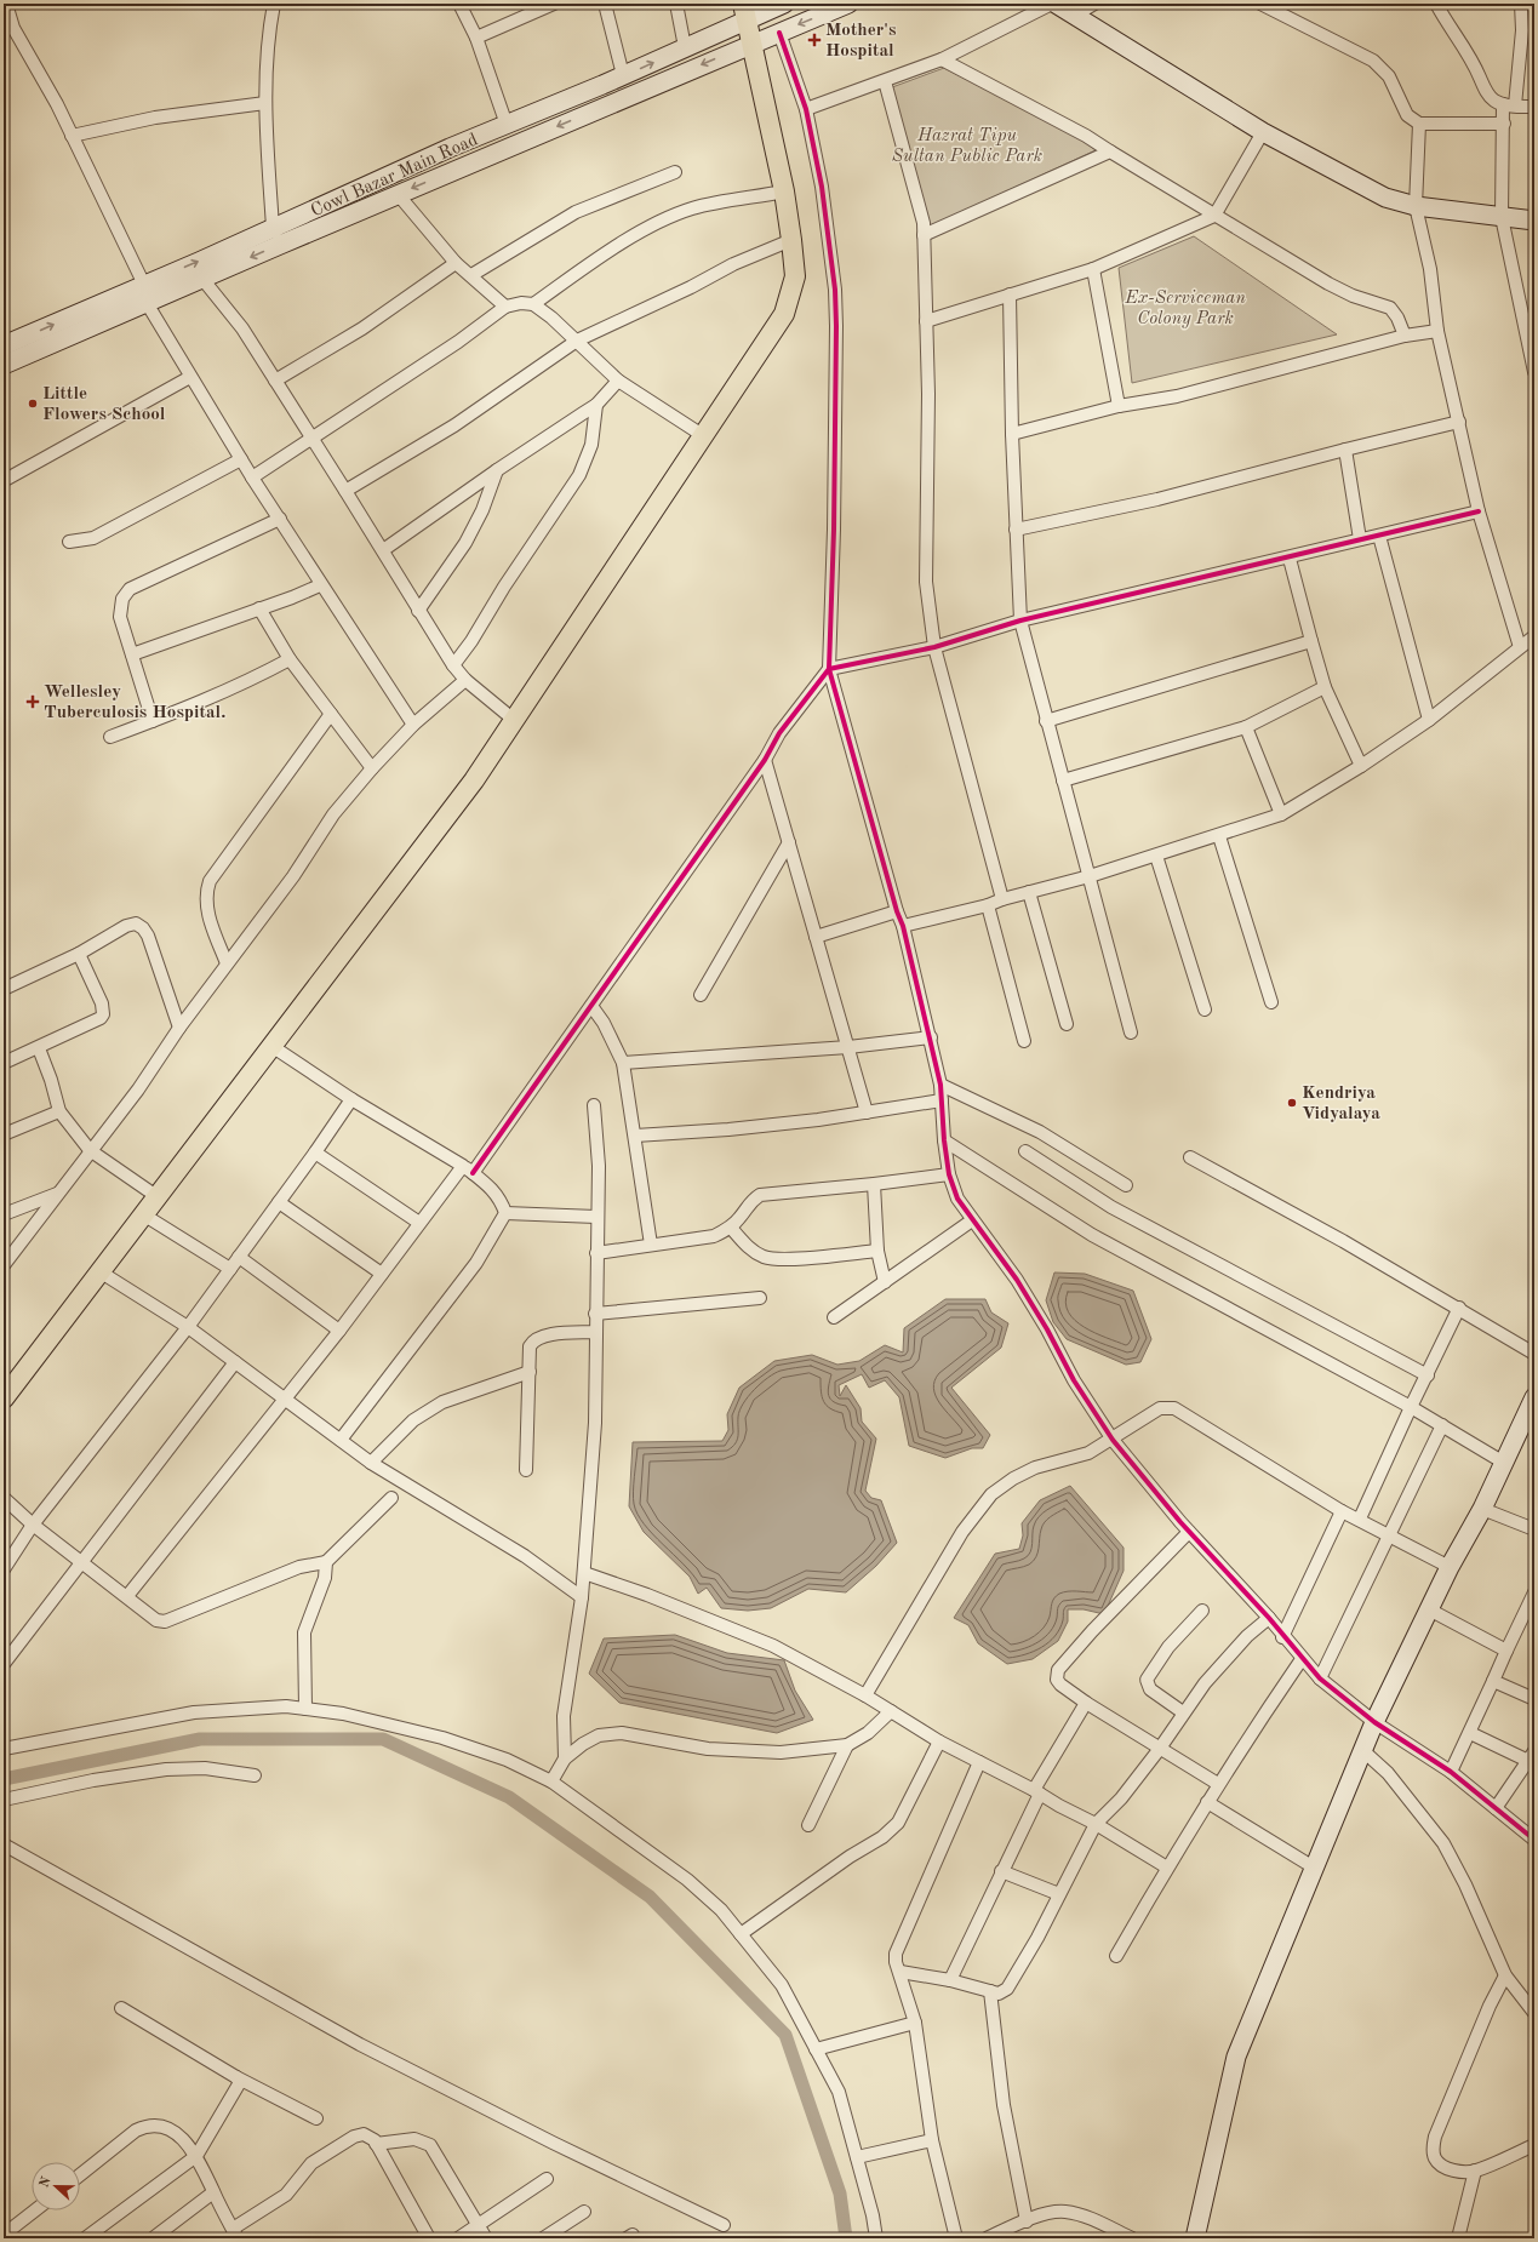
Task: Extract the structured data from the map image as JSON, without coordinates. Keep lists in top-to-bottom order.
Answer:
{
  "streets": {
    "street": ["Cowl Bazar Main Road"]
  },
  "parks": ["Hazrat Tipu Sultan Public Park", "Ex-Serviceman Colony Park"],
  "places": {
    "health": ["Mother's Hospital", "Wellesley Tuberculosis Hospital."],
    "other": ["Little Flowers School", "Kendriya Vidyalaya"]
  },
  "north": "left"
}
